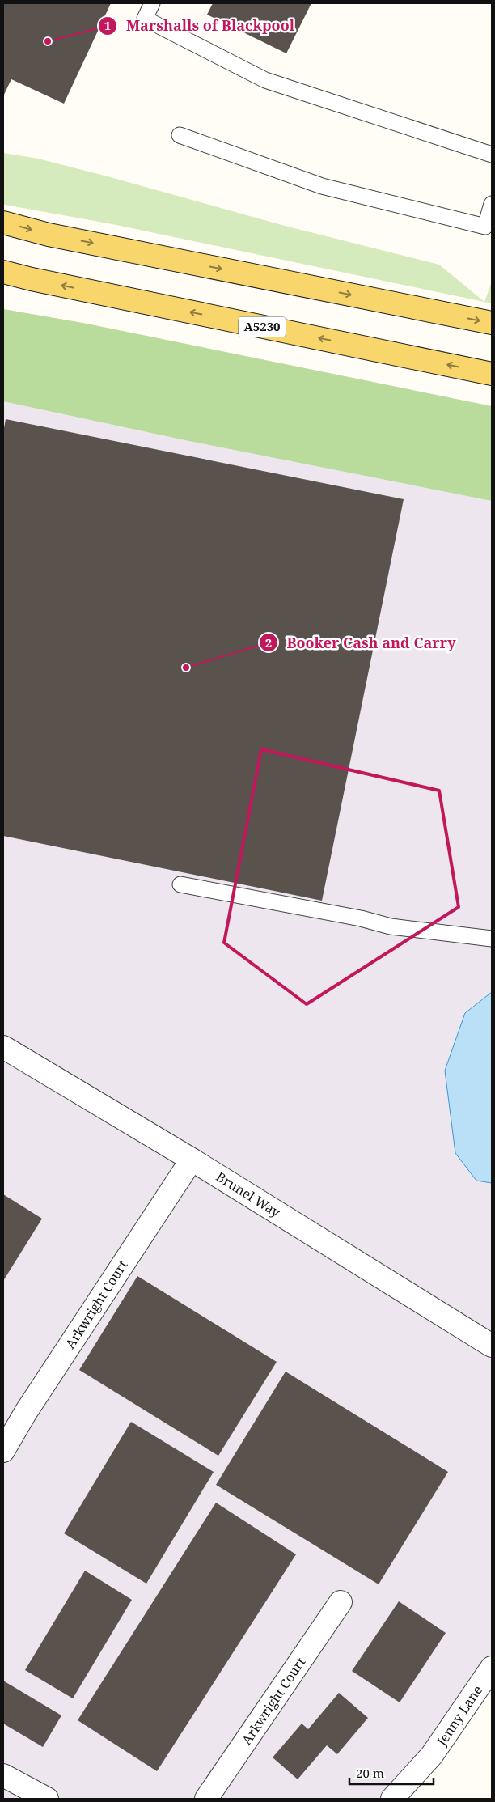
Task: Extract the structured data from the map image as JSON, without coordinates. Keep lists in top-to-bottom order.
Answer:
{
  "streets": {
    "main road": ["A5230"],
    "street": ["Brunel Way", "Arkwright Court", "Jenny Lane"]
  },
  "crossings": [
    ["Brunel Way", "Arkwright Court"]
  ],
  "places": ["Marshalls of Blackpool", "Booker Cash and Carry"],
  "scale_bar": "20 m"
}
